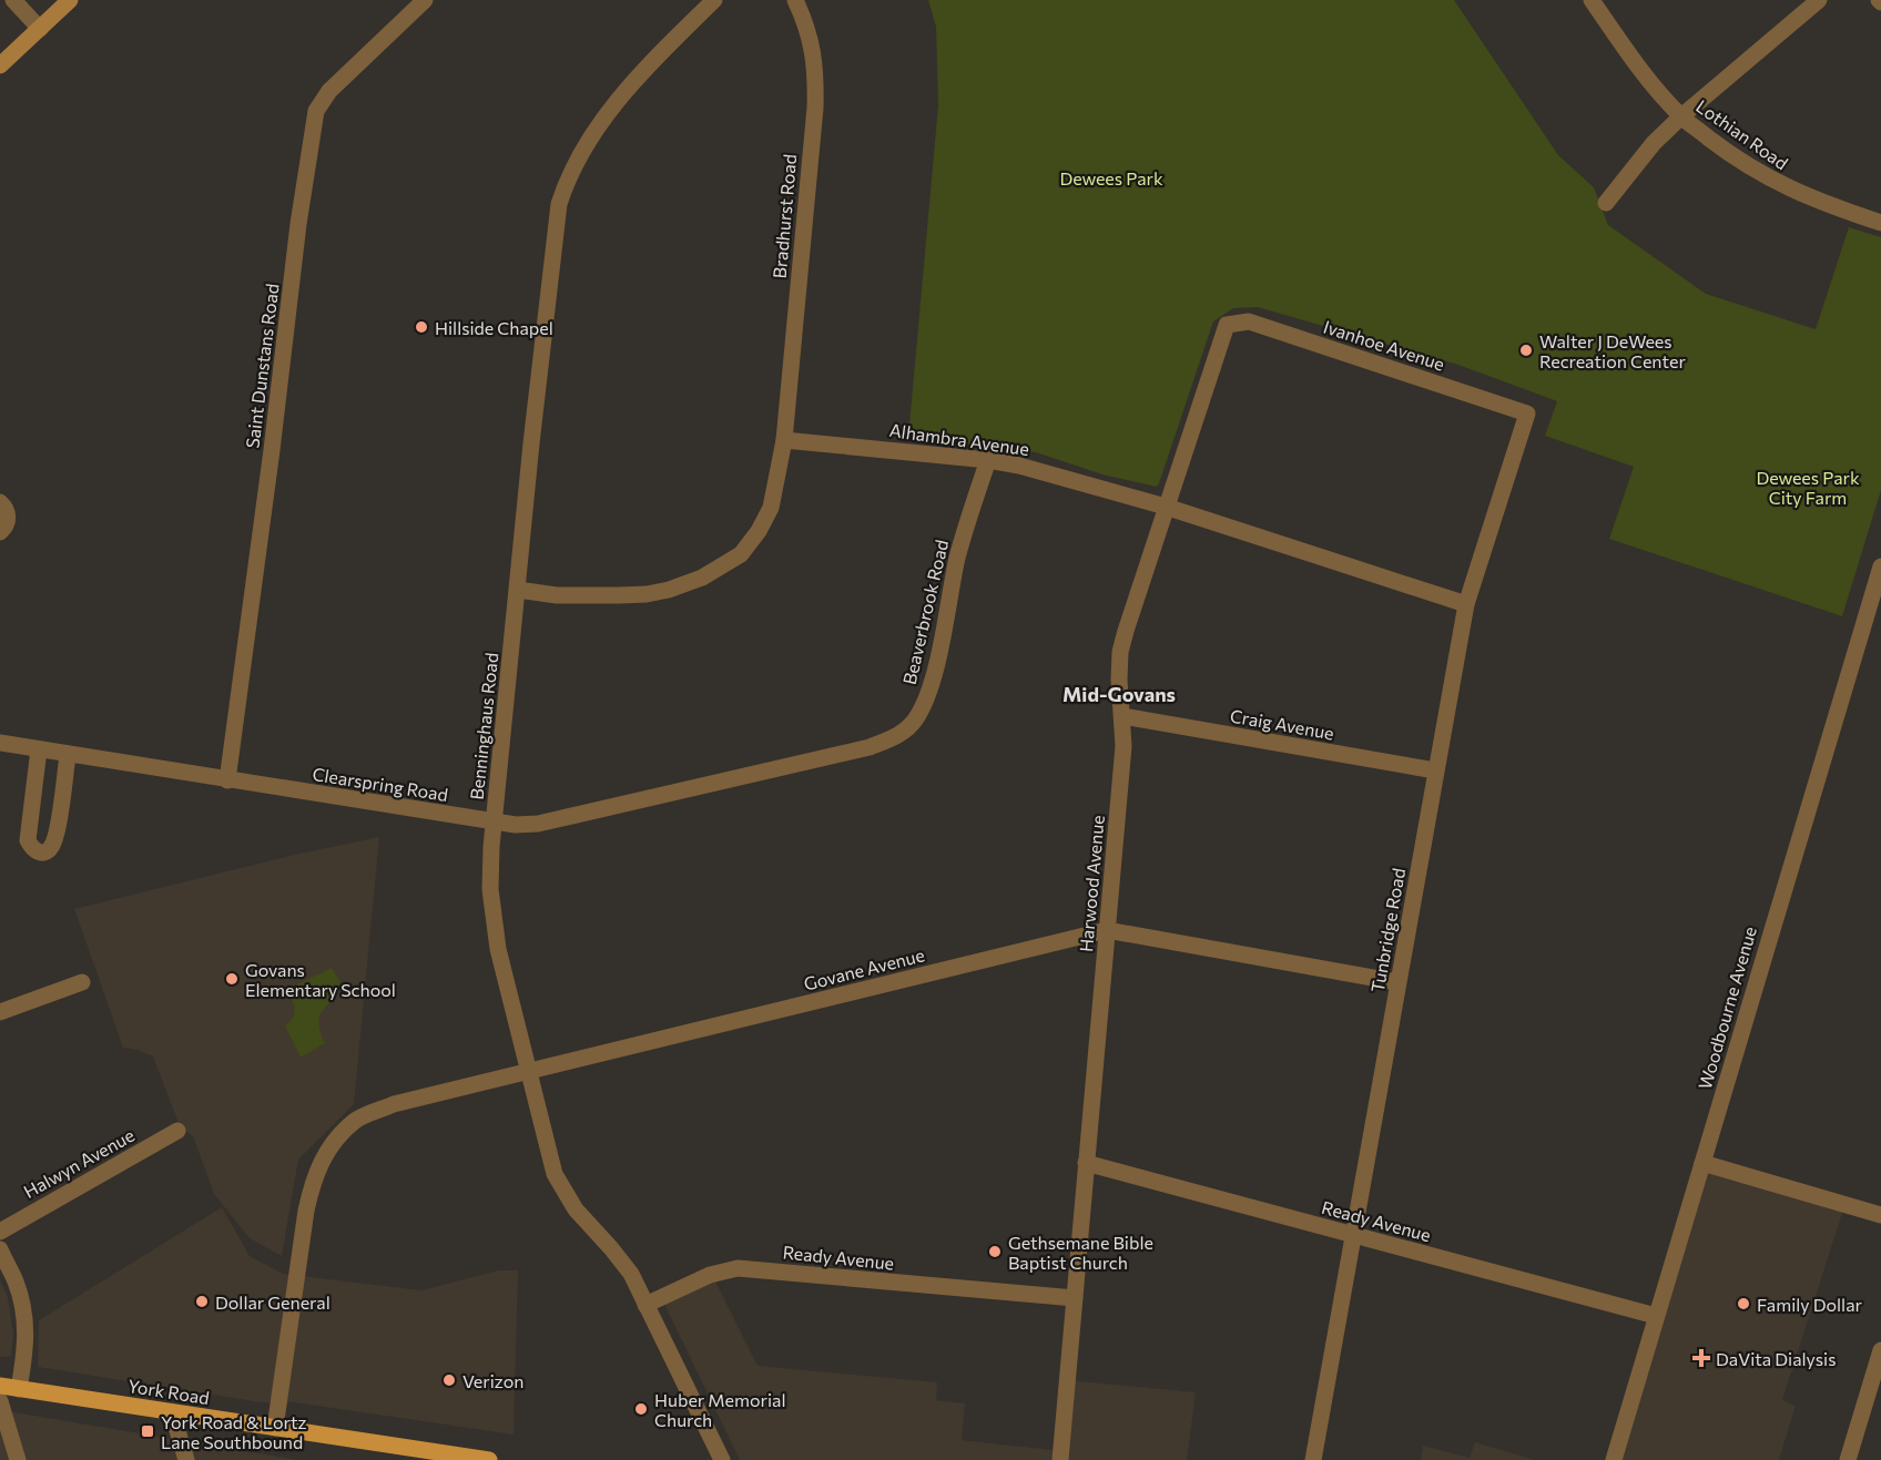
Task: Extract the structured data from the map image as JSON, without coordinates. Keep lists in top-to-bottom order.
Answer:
{
  "streets": {
    "main road": ["York Road"],
    "street": [
      "Lothian Road",
      "Bradhurst Road",
      "Ivanhoe Avenue",
      "Saint Dunstans Road",
      "Alhambra Avenue",
      "Beaverbrook Road",
      "Craig Avenue",
      "Benninghaus Road",
      "Clearspring Road",
      "Harwood Avenue",
      "Tunbridge Road",
      "Govane Avenue",
      "Woodbourne Avenue",
      "Halwyn Avenue",
      "Ready Avenue"
    ]
  },
  "crossings": [
    ["Bradhurst Road", "Alhambra Avenue"],
    ["Ivanhoe Avenue", "Harwood Avenue"],
    ["Ivanhoe Avenue", "Tunbridge Road"],
    ["Saint Dunstans Road", "Clearspring Road"],
    ["Alhambra Avenue", "Beaverbrook Road"],
    ["Alhambra Avenue", "Harwood Avenue"],
    ["Alhambra Avenue", "Tunbridge Road"],
    ["Beaverbrook Road", "Clearspring Road"],
    ["Craig Avenue", "Harwood Avenue"],
    ["Craig Avenue", "Tunbridge Road"],
    ["Benninghaus Road", "Clearspring Road"],
    ["Benninghaus Road", "Govane Avenue"],
    ["Benninghaus Road", "Ready Avenue"],
    ["Harwood Avenue", "Govane Avenue"],
    ["Harwood Avenue", "Ready Avenue"],
    ["Tunbridge Road", "Govane Avenue"],
    ["Tunbridge Road", "Ready Avenue"],
    ["Govane Avenue", "York Road"],
    ["Woodbourne Avenue", "Ready Avenue"]
  ],
  "districts": ["Mid-Govans"],
  "parks": ["Dewees Park", "Dewees Park City Farm"],
  "places": {
    "other": [
      "Hillside Chapel",
      "Walter J DeWees Recreation Center",
      "Govans Elementary School",
      "Gethsemane Bible Baptist Church",
      "Dollar General",
      "Family Dollar",
      "Verizon",
      "Huber Memorial Church"
    ],
    "health": ["DaVita Dialysis"],
    "transit": ["York Road & Lortz Lane Southbound"]
  }
}
